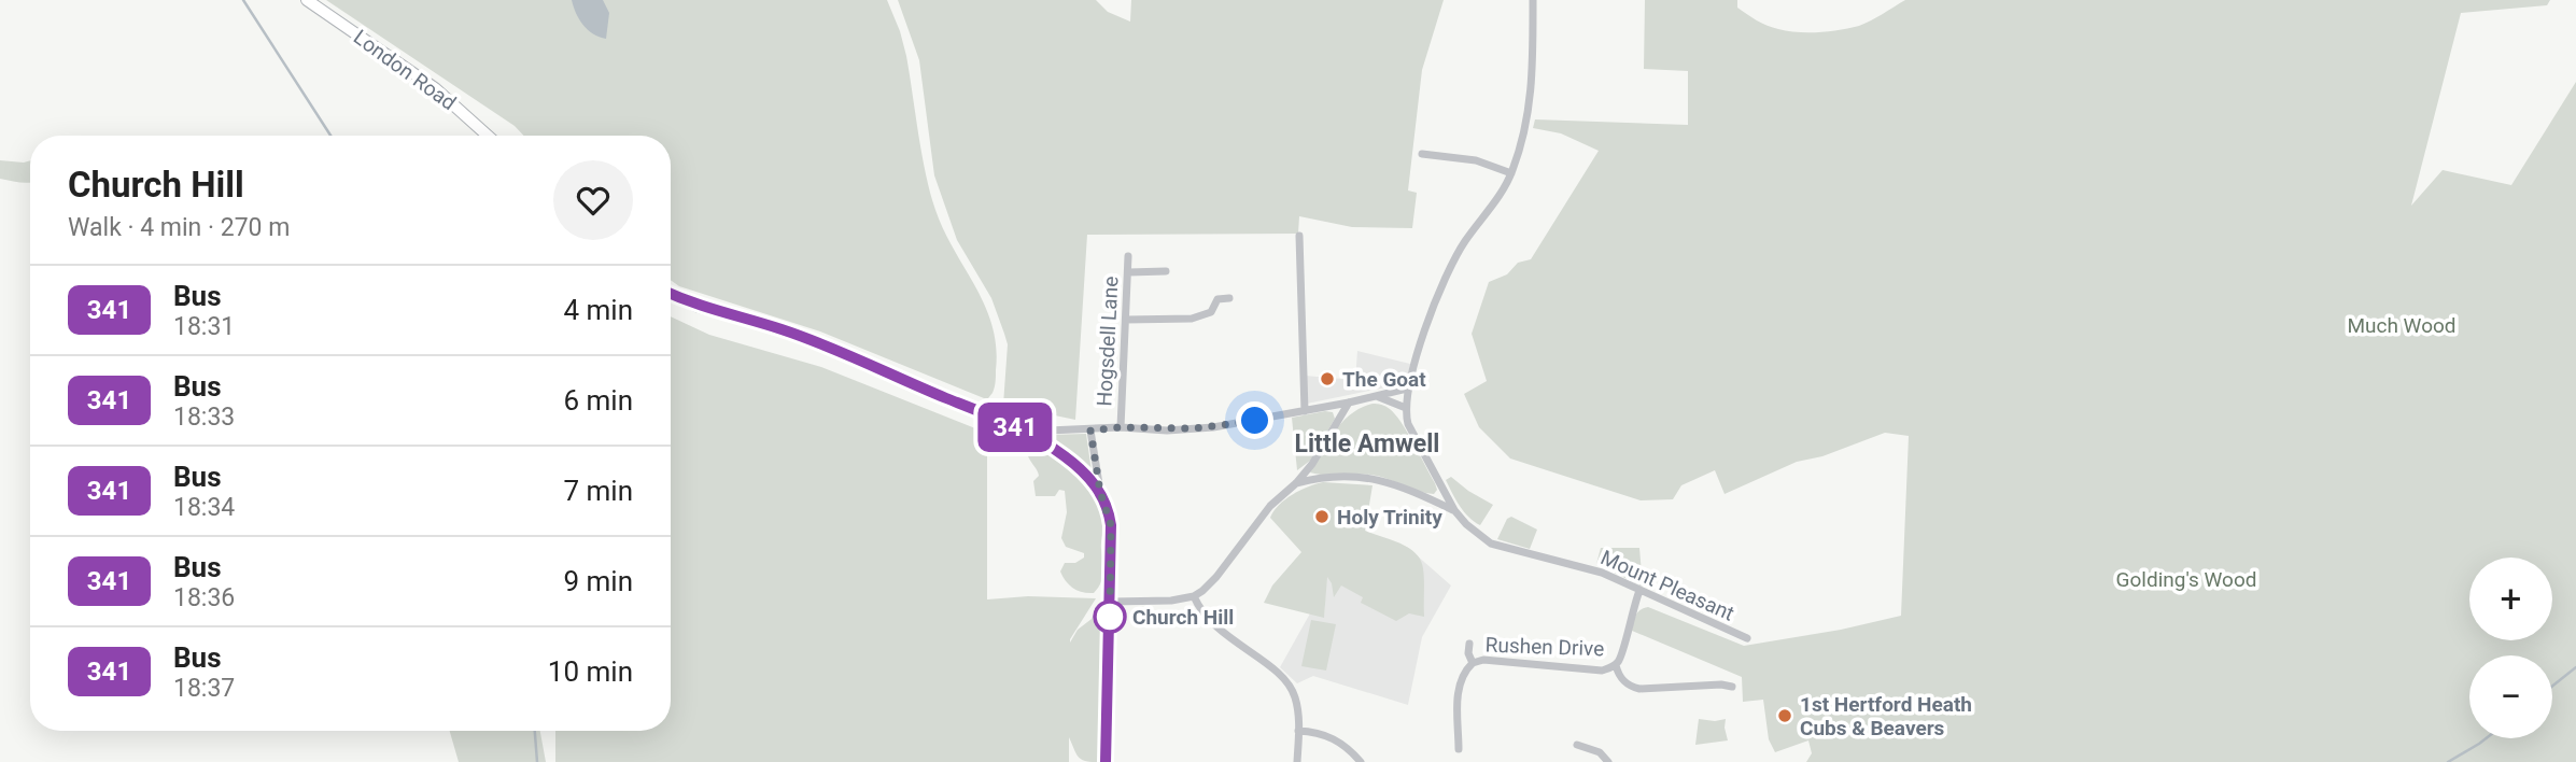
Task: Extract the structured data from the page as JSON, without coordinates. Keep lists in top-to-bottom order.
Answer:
{
  "streets": {
    "main road": ["London Road"],
    "street": ["Hogsdell Lane", "Mount Pleasant", "Rushen Drive"]
  },
  "crossings": [
    ["Mount Pleasant", "Rushen Drive"]
  ],
  "districts": ["Little Amwell"],
  "parks": ["Much Wood", "Golding's Wood"],
  "places": [
    "The Goat",
    "Holy Trinity",
    "Church Hill",
    "1st Hertford Heath Cubs & Beavers"
  ],
  "lines": ["bus line 341"],
  "page": {
    "on_map": "341",
    "heading": ["Church Hill", "Walk · 4 min · 270 m"],
    "list": [
      {
        "mark": "341",
        "name": "Bus",
        "note": "18:31",
        "value": "4 min"
      },
      {
        "mark": "341",
        "name": "Bus",
        "note": "18:33",
        "value": "6 min"
      },
      {
        "mark": "341",
        "name": "Bus",
        "note": "18:34",
        "value": "7 min"
      },
      {
        "mark": "341",
        "name": "Bus",
        "note": "18:36",
        "value": "9 min"
      },
      {
        "mark": "341",
        "name": "Bus",
        "note": "18:37",
        "value": "10 min"
      }
    ],
    "map_buttons": ["+", "−"]
  }
}
